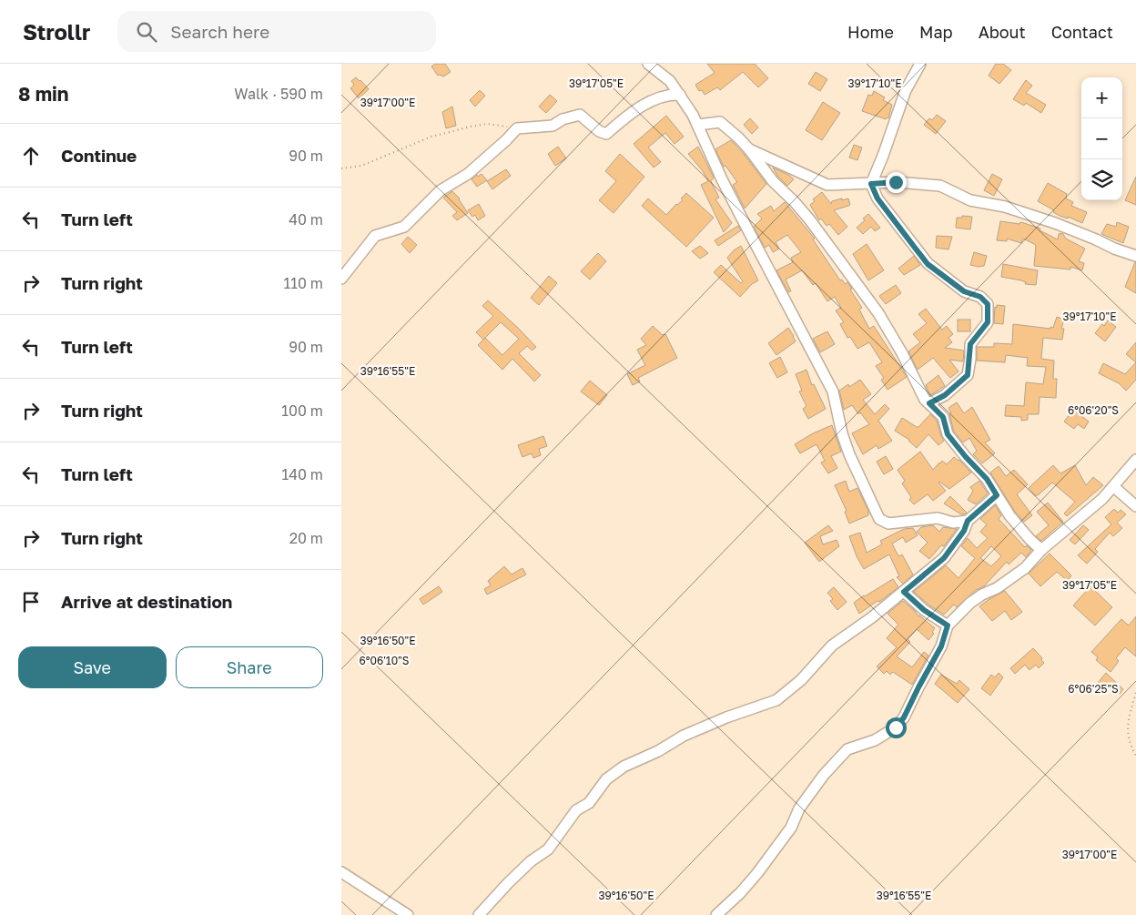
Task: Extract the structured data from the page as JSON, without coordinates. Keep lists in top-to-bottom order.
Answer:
{
  "page": {
    "header": "Strollr",
    "search": "Search here",
    "nav": [
      "Home",
      "Map",
      "About",
      "Contact"
    ],
    "heading": ["8 min", "Walk · 590 m"],
    "map_buttons": ["+", "−"],
    "list": [
      ["Continue", "90 m"],
      ["Turn left", "40 m"],
      ["Turn right", "110 m"],
      ["Turn left", "90 m"],
      ["Turn right", "100 m"],
      ["Turn left", "140 m"],
      ["Turn right", "20 m"],
      "Arrive at destination"
    ],
    "buttons": ["Save", "Share"]
  },
  "coordinates": [
    "39°17'05\"E",
    "39°17'10\"E",
    "39°17'00\"E",
    "39°16'55\"E",
    "6°06'20\"S",
    "39°16'50\"E",
    "6°06'10\"S",
    "6°06'25\"S"
  ]
}
